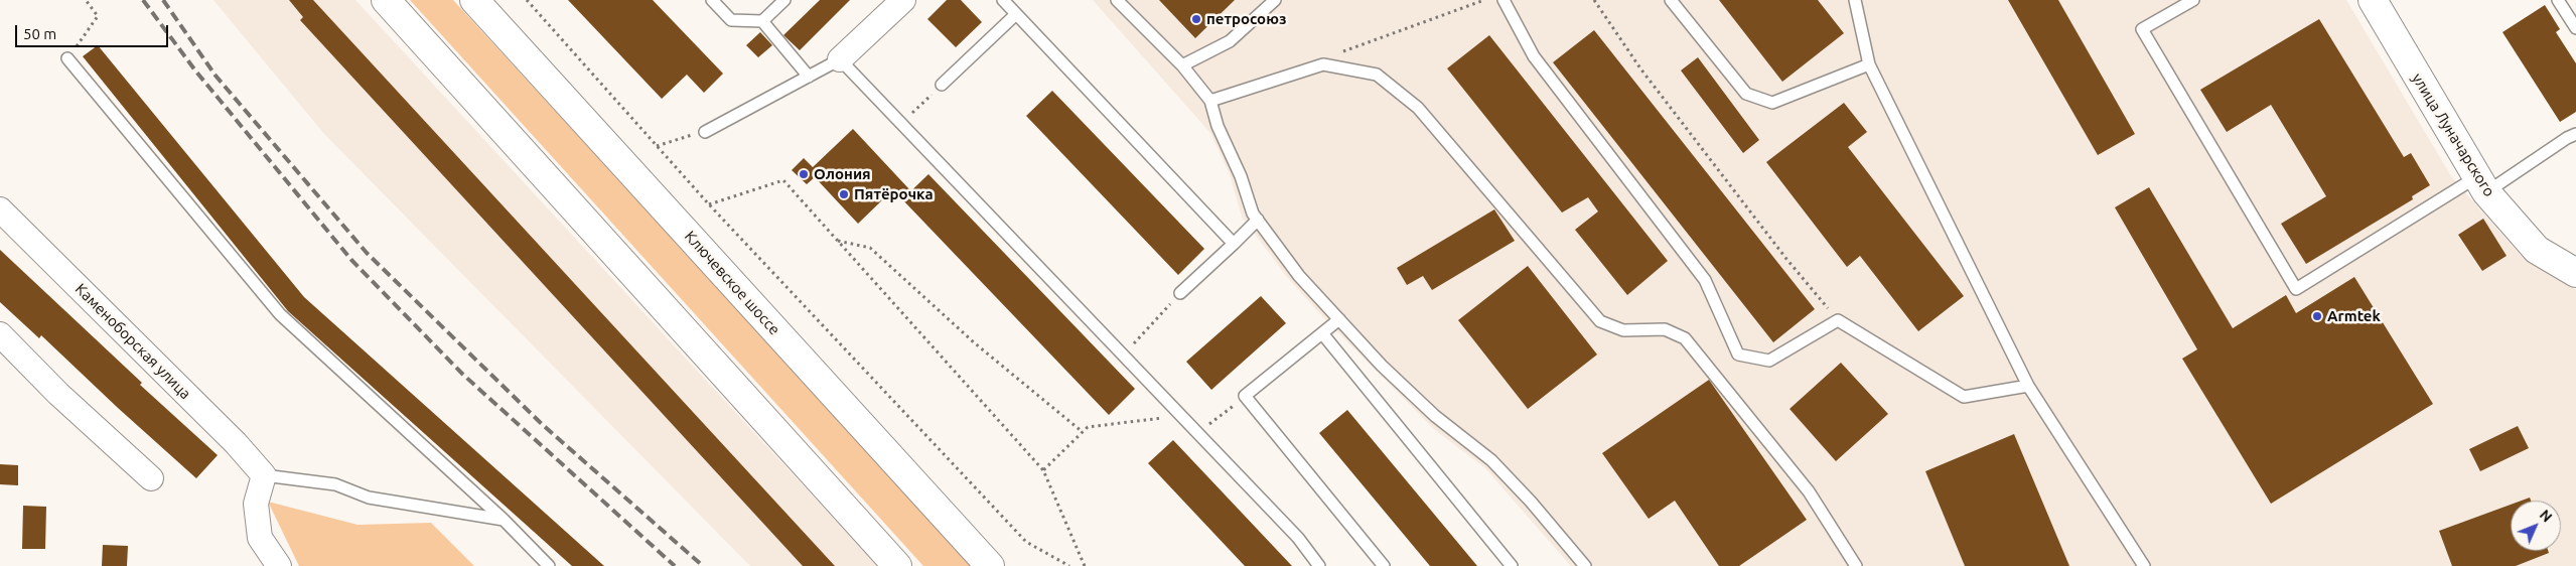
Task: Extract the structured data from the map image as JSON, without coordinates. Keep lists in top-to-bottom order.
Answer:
{
  "streets": {
    "main road": ["улица Луначарского", "Ключевское шоссе"],
    "street": ["Каменоборская улица"]
  },
  "places": [
    "петросоюз",
    "Олония",
    "Пятёрочка",
    "Armtek"
  ],
  "scale_bar": "50 m",
  "north": "top right"
}
